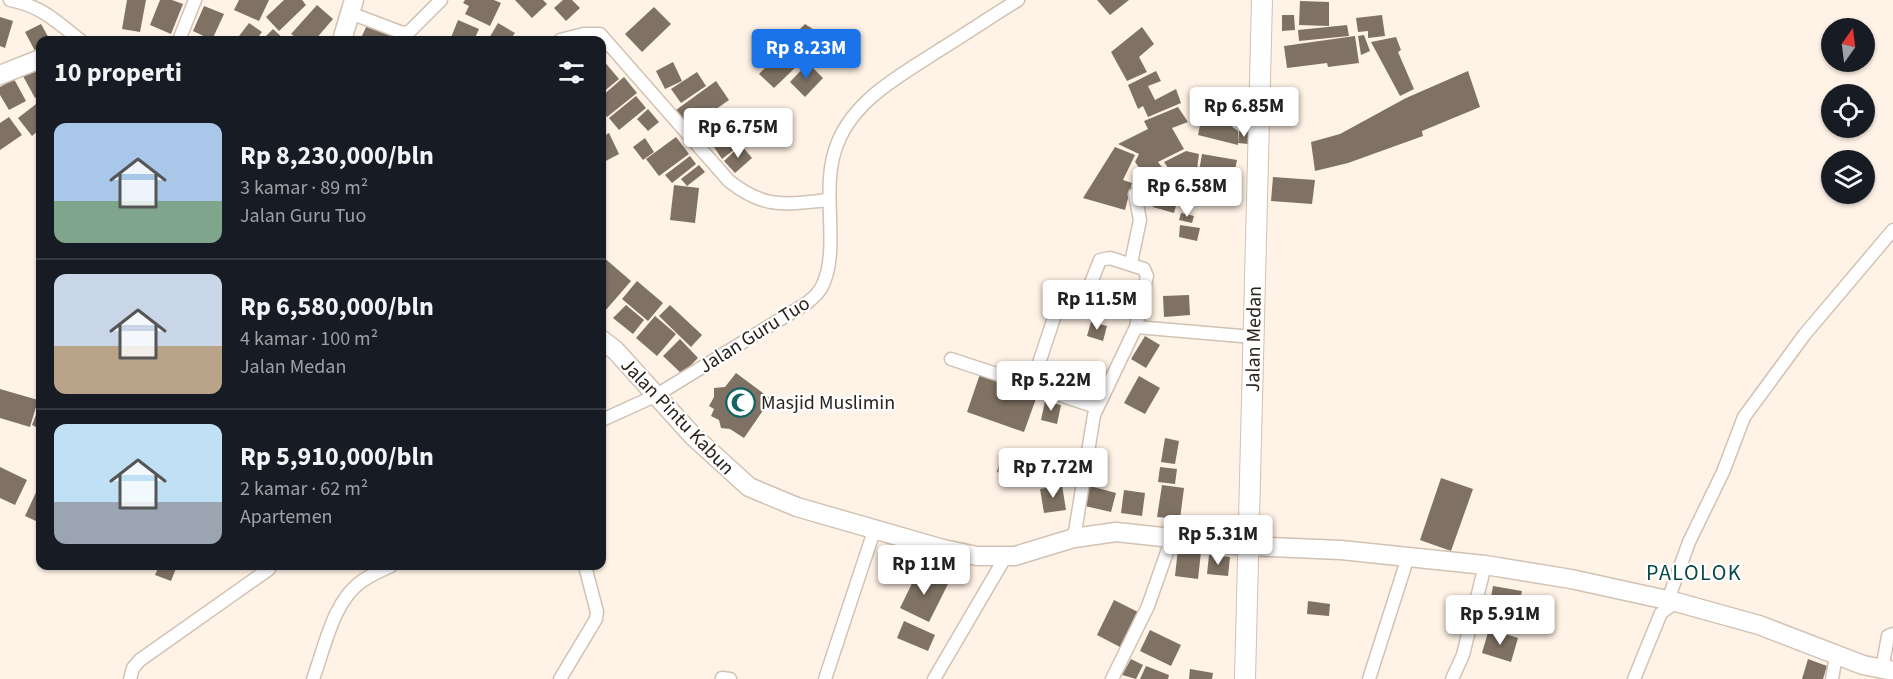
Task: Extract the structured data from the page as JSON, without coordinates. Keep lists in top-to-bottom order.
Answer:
{
  "streets": {
    "main road": ["Jalan Medan"],
    "street": ["Jalan Guru Tuo", "Jalan Pintu Kabun"]
  },
  "crossings": [
    ["Jalan Guru Tuo", "Jalan Pintu Kabun"],
    ["Jalan Medan", "Jalan Pintu Kabun"]
  ],
  "districts": ["PALOLOK"],
  "places": {
    "mosque": ["Masjid Muslimin"]
  },
  "north": "top",
  "page": {
    "price": [
      "Rp 8.23M",
      "Rp 6.85M",
      "Rp 6.75M",
      "Rp 6.58M",
      "Rp 11.5M",
      "Rp 5.22M",
      "Rp 7.72M",
      "Rp 5.31M",
      "Rp 11M",
      "Rp 5.91M"
    ],
    "heading": "10 properti",
    "list": [
      {
        "name": "Rp 8,230,000/bln",
        "note": "3 kamar · 89 m² · Jalan Guru Tuo"
      },
      {
        "name": "Rp 6,580,000/bln",
        "note": "4 kamar · 100 m² · Jalan Medan"
      },
      {
        "name": "Rp 5,910,000/bln",
        "note": "2 kamar · 62 m² · Apartemen"
      }
    ]
  }
}
